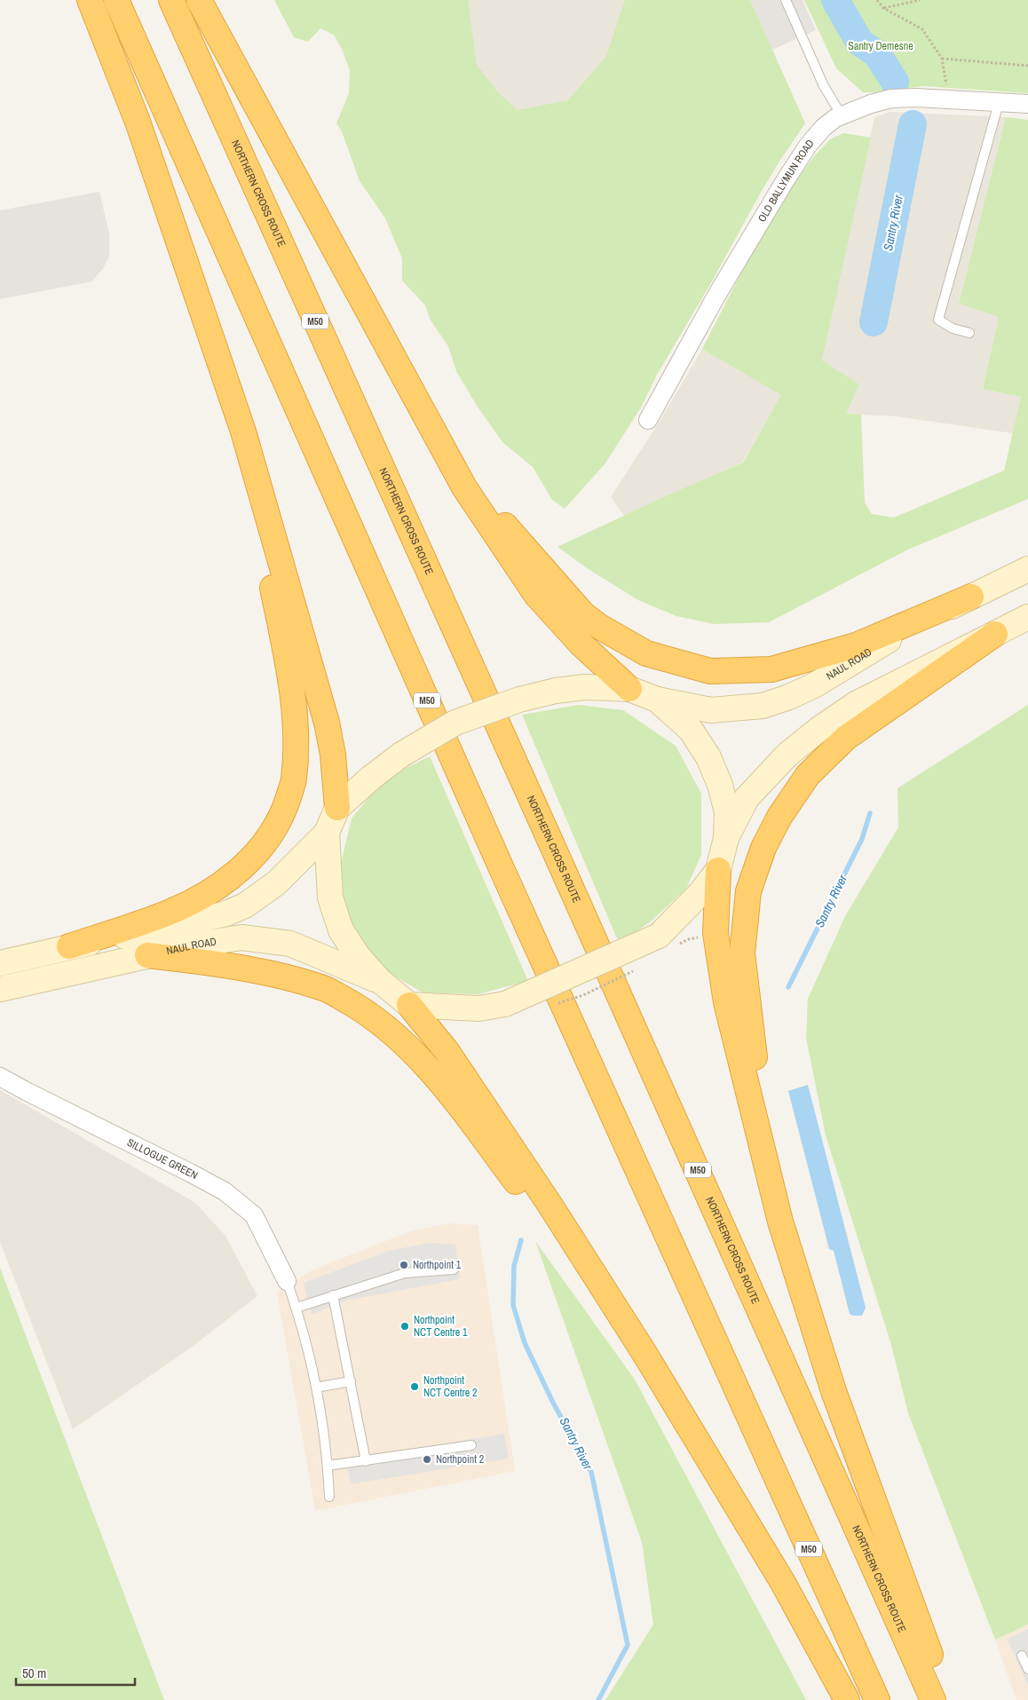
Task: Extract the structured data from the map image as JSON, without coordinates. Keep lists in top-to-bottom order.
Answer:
{
  "streets": {
    "highway": ["NORTHERN CROSS ROUTE", "M50"],
    "main road": ["NAUL ROAD"],
    "street": ["OLD BALLYMUN ROAD", "SILLOGUE GREEN"]
  },
  "water": ["Santry River"],
  "parks": ["Santry Demesne"],
  "places": [
    "Northpoint 1",
    "Northpoint NCT Centre 1",
    "Northpoint NCT Centre 2",
    "Northpoint 2"
  ],
  "scale_bar": "50 m"
}
